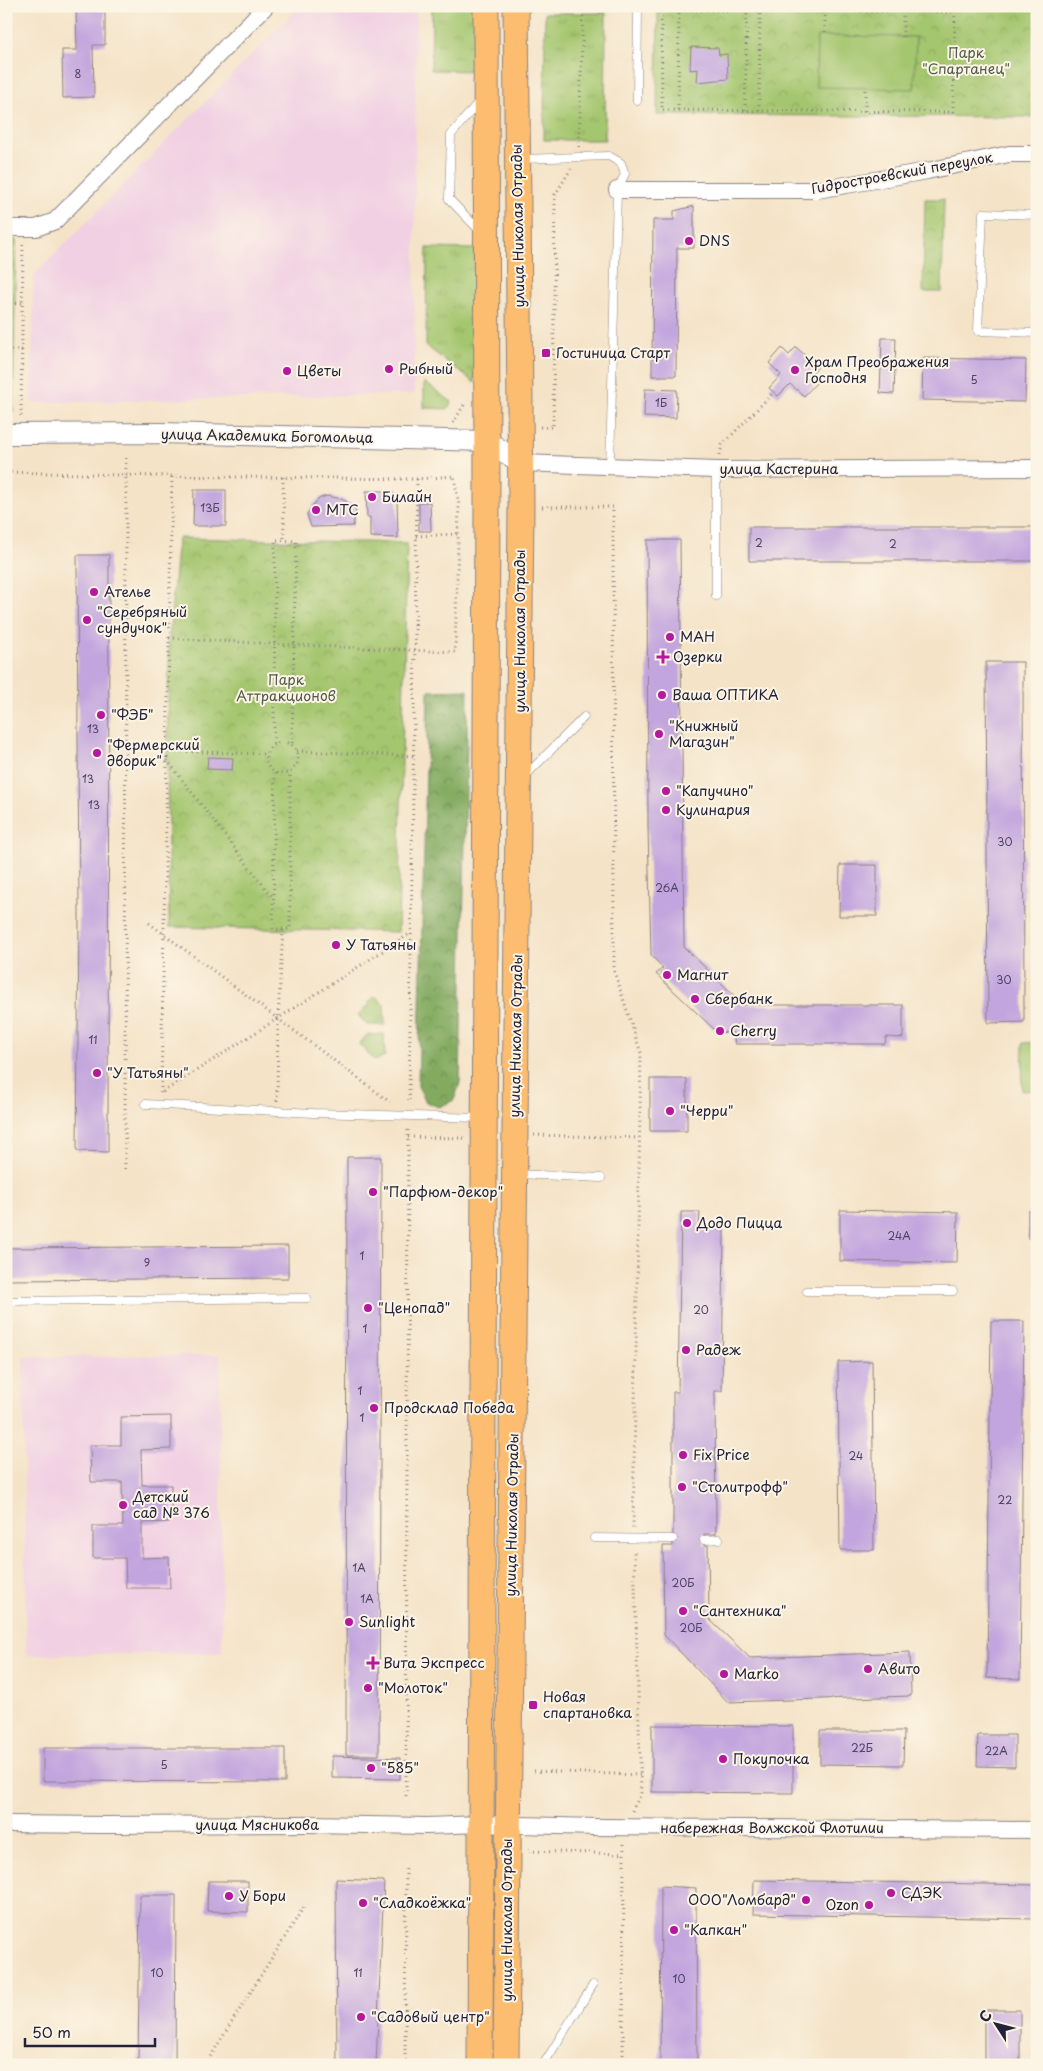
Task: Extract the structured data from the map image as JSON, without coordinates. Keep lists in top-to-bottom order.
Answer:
{
  "streets": {
    "main road": ["улица Николая Отрады"],
    "street": [
      "Гидростроевский переулок",
      "улица Академика Богомольца",
      "улица Кастерина",
      "улица Мясникова",
      "набережная Волжской Флотилии"
    ]
  },
  "crossings": [
    ["улица Николая Отрады", "улица Академика Богомольца"],
    ["улица Николая Отрады", "улица Кастерина"],
    ["улица Николая Отрады", "улица Мясникова"],
    ["улица Николая Отрады", "набережная Волжской Флотилии"],
    ["улица Мясникова", "набережная Волжской Флотилии"]
  ],
  "parks": ["Парк \"Спартанец\"", "Парк Аттракционов"],
  "places": {
    "other": [
      "DNS",
      "Рыбный",
      "Храм Преображения Господня",
      "Цветы",
      "Билайн",
      "МТС",
      "Ателье",
      "\"Серебряный сундучок\"",
      "МАН",
      "Ваша ОПТИКА",
      "\"ФЭБ\"",
      "\"Книжный Магазин\"",
      "\"Фермерский дворик\"",
      "\"Капучино\"",
      "Кулинария",
      "У Татьяны",
      "Магнит",
      "Сбербанк",
      "Cherry",
      "\"У Татьяны\"",
      "\"Черри\"",
      "\"Парфюм-декор\"",
      "Додо Пицца",
      "\"Ценопад\"",
      "Радеж",
      "Продсклад Победа",
      "Fix Price",
      "\"Столитрофф\"",
      "Детский сад № 376",
      "\"Сантехника\"",
      "Sunlight",
      "Авито",
      "Marko",
      "\"Молоток\"",
      "Покупочка",
      "\"585\"",
      "СДЭК",
      "У Бори",
      "ООО\"Ломбард\"",
      "\"Сладкоёжка\"",
      "Ozon",
      "\"Капкан\"",
      "\"Садовый центр\""
    ],
    "transit": ["Гостиница Старт", "Новая спартановка"],
    "health": ["Озерки", "Вита Экспресс"]
  },
  "house_numbers": [
    "8",
    "5",
    "1Б",
    "13Б",
    "2",
    "2",
    "13",
    "13",
    "13",
    "30",
    "26А",
    "30",
    "11",
    "24А",
    "1",
    "9",
    "20",
    "1",
    "1",
    "1",
    "24",
    "22",
    "1А",
    "20Б",
    "1А",
    "20Б",
    "22Б",
    "22А",
    "5",
    "10",
    "11",
    "10"
  ],
  "scale_bar": "50 m",
  "north": "top left"
}
